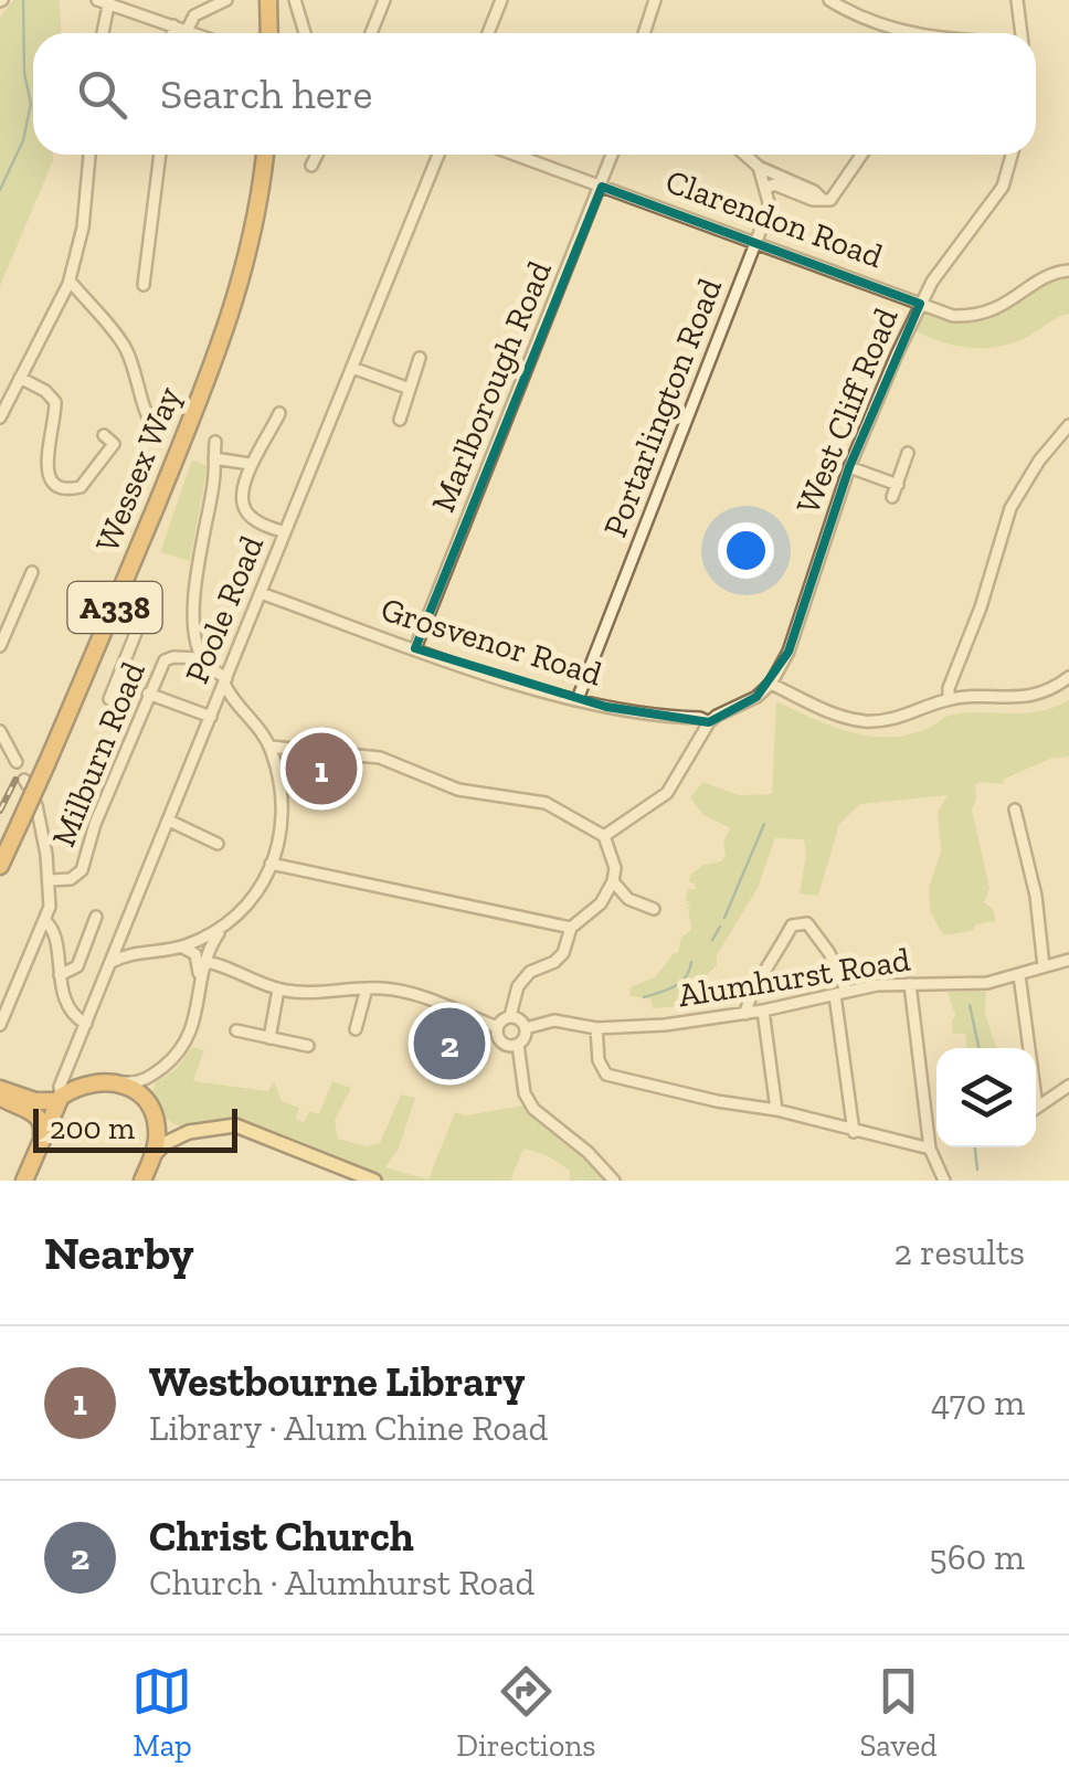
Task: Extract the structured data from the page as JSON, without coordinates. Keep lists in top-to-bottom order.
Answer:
{
  "streets": {
    "highway": ["Wessex Way", "A338"],
    "street": [
      "Clarendon Road",
      "Marlborough Road",
      "Portarlington Road",
      "West Cliff Road",
      "Poole Road",
      "Grosvenor Road",
      "Milburn Road",
      "Alumhurst Road"
    ]
  },
  "crossings": [
    ["Clarendon Road", "Marlborough Road"],
    ["Clarendon Road", "Portarlington Road"],
    ["Clarendon Road", "West Cliff Road"],
    ["Marlborough Road", "Grosvenor Road"],
    ["Portarlington Road", "Grosvenor Road"],
    ["Poole Road", "Grosvenor Road"]
  ],
  "scale_bar": "200 m",
  "page": {
    "search": "Search here",
    "pins": ["1", "2"],
    "scale": "200 m",
    "heading": ["Nearby", "2 results"],
    "list": [
      {
        "mark": "1",
        "name": "Westbourne Library",
        "note": "Library · Alum Chine Road",
        "value": "470 m"
      },
      {
        "mark": "2",
        "name": "Christ Church",
        "note": "Church · Alumhurst Road",
        "value": "560 m"
      }
    ],
    "nav": ["Map", "Directions", "Saved"]
  }
}
